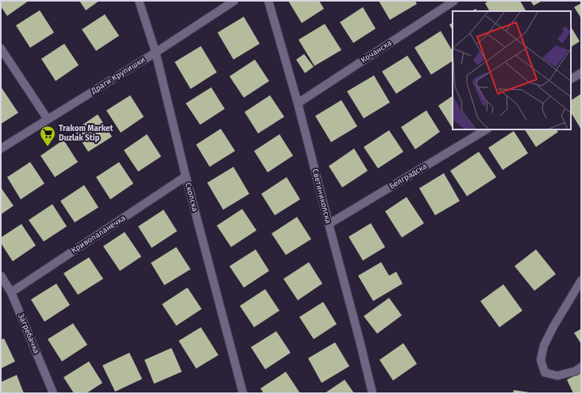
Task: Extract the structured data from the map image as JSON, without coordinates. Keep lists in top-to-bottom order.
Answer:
{
  "streets": {
    "street": [
      "Кочанска",
      "Драги Крупишки",
      "Белградска",
      "Светиниколска",
      "Скопска",
      "Кривопаланечка",
      "Загребачка"
    ]
  },
  "crossings": [
    ["Кочанска", "Светиниколска"],
    ["Драги Крупишки", "Скопска"],
    ["Белградска", "Светиниколска"],
    ["Скопска", "Кривопаланечка"],
    ["Кривопаланечка", "Загребачка"]
  ],
  "places": {
    "supermarket": ["Trakom Market Duzlak Stip"]
  }
}
